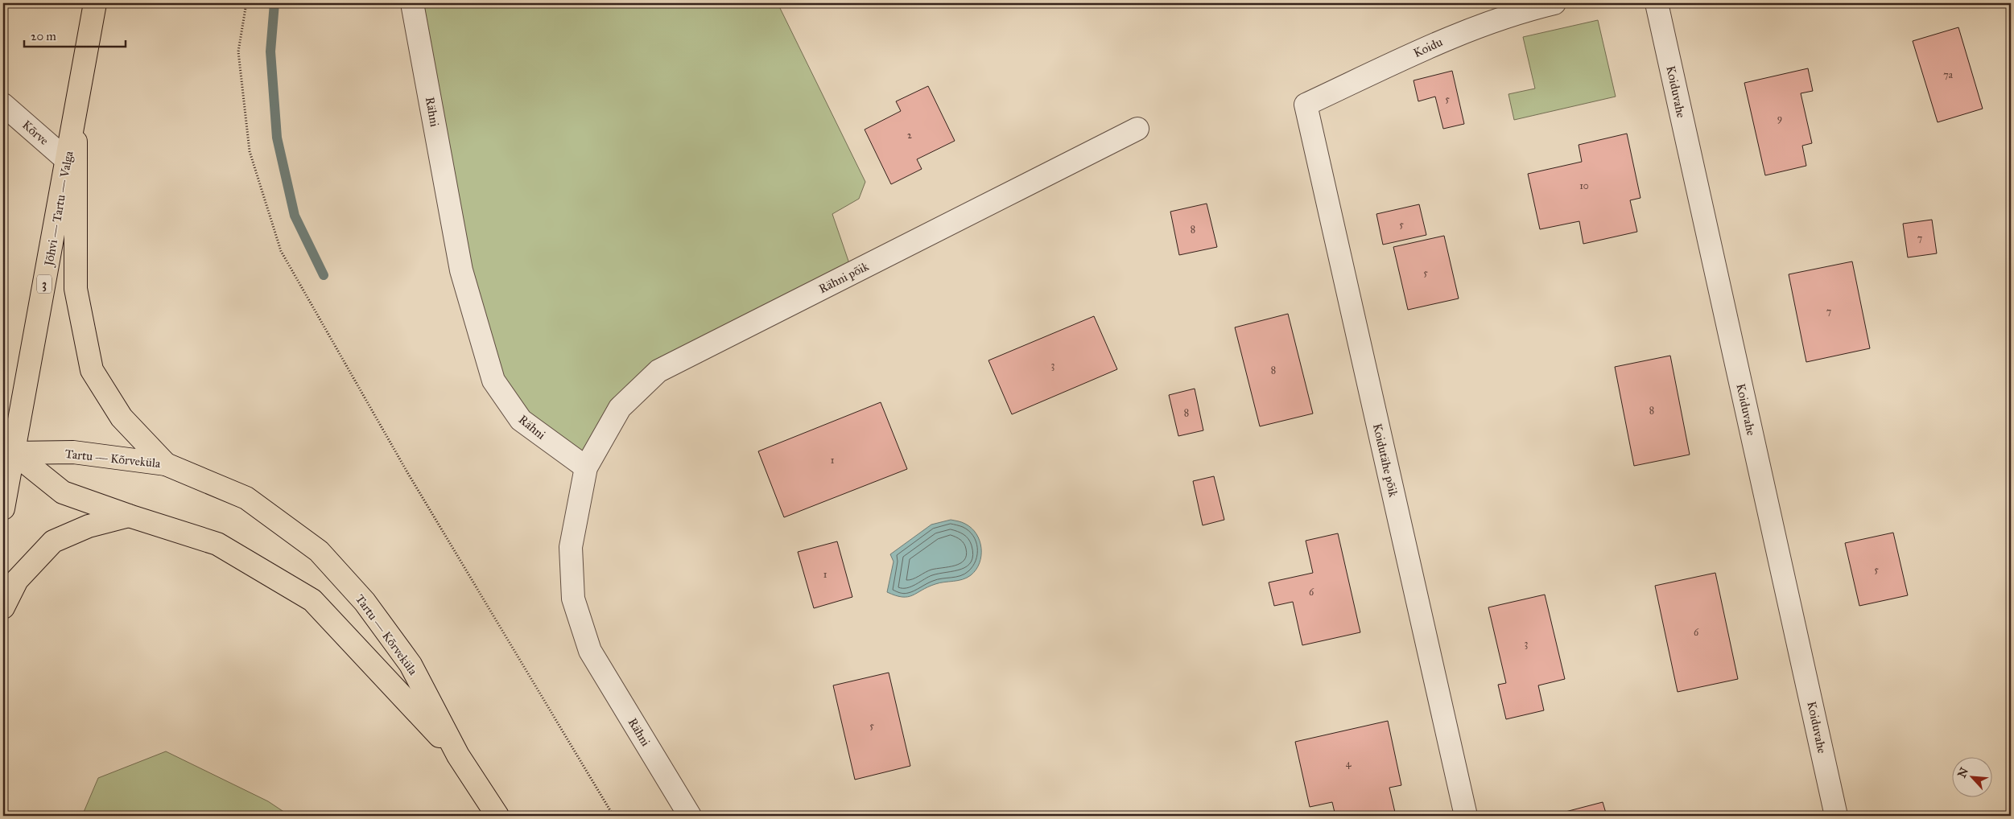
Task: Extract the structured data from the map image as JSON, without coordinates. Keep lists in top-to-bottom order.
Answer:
{
  "streets": {
    "main road": ["Jõhvi — Tartu — Valga", "3", "Tartu — Kõrveküla"],
    "street": [
      "Koidu",
      "Koiduvahe",
      "Rähni",
      "Kõrve",
      "Rähni põik",
      "Koidutähe põik"
    ]
  },
  "crossings": [
    ["Koidu", "Koidutähe põik"],
    ["Rähni", "Rähni põik"],
    ["Kõrve", "Jõhvi — Tartu — Valga"],
    ["Jõhvi — Tartu — Valga", "Tartu — Kõrveküla"]
  ],
  "house_numbers": [
    "7a",
    "5",
    "9",
    "2",
    "10",
    "5",
    "8",
    "7",
    "5",
    "7",
    "3",
    "8",
    "8",
    "8",
    "1",
    "5",
    "1",
    "6",
    "6",
    "3",
    "5",
    "4"
  ],
  "scale_bar": "20 m",
  "north": "top left"
}
